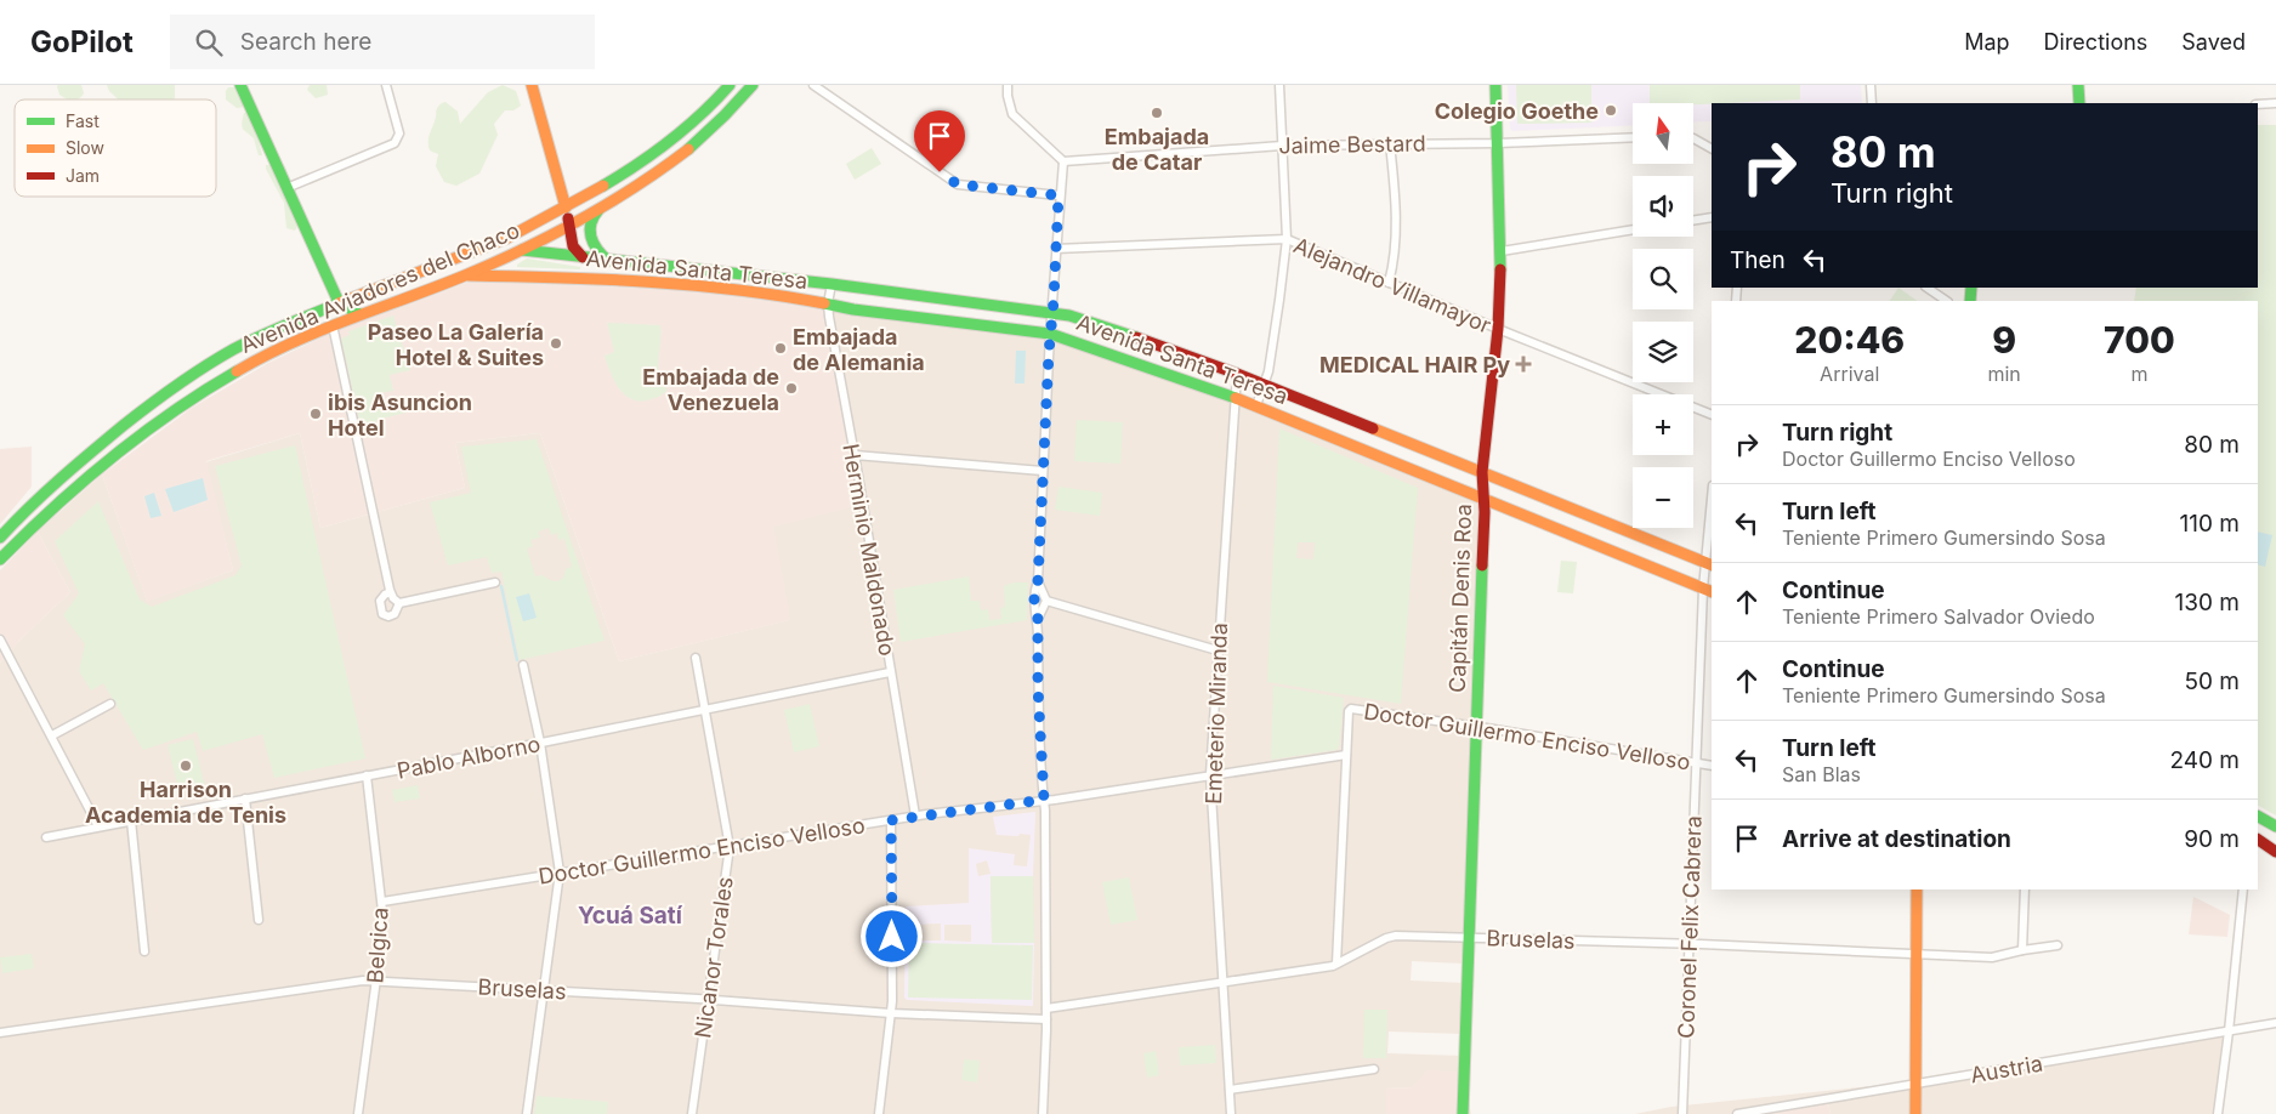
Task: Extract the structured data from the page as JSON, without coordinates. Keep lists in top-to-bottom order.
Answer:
{
  "streets": {
    "main road": ["Avenida Santa Teresa", "Avenida Aviadores del Chaco", "Capitán Denis Roa"],
    "street": [
      "Jaime Bestard",
      "Alejandro Villamayor",
      "Herminio Maldonado",
      "Emeterio Miranda",
      "Doctor Guillermo Enciso Velloso",
      "Pablo Alborno",
      "Coronel Felix Cabrera",
      "Bruselas",
      "Belgica",
      "Nicanor Torales",
      "Austria"
    ]
  },
  "crossings": [
    ["Jaime Bestard", "Capitán Denis Roa"],
    ["Avenida Santa Teresa", "Avenida Aviadores del Chaco"],
    ["Avenida Santa Teresa", "Herminio Maldonado"],
    ["Avenida Santa Teresa", "Capitán Denis Roa"],
    ["Avenida Santa Teresa", "Emeterio Miranda"],
    ["Avenida Santa Teresa", "Coronel Felix Cabrera"],
    ["Alejandro Villamayor", "Capitán Denis Roa"],
    ["Herminio Maldonado", "Doctor Guillermo Enciso Velloso"],
    ["Herminio Maldonado", "Pablo Alborno"],
    ["Capitán Denis Roa", "Doctor Guillermo Enciso Velloso"],
    ["Capitán Denis Roa", "Bruselas"],
    ["Emeterio Miranda", "Doctor Guillermo Enciso Velloso"],
    ["Emeterio Miranda", "Bruselas"],
    ["Doctor Guillermo Enciso Velloso", "Coronel Felix Cabrera"],
    ["Doctor Guillermo Enciso Velloso", "Bruselas"],
    ["Doctor Guillermo Enciso Velloso", "Belgica"],
    ["Doctor Guillermo Enciso Velloso", "Nicanor Torales"],
    ["Pablo Alborno", "Belgica"],
    ["Pablo Alborno", "Nicanor Torales"],
    ["Coronel Felix Cabrera", "Bruselas"],
    ["Bruselas", "Belgica"],
    ["Bruselas", "Nicanor Torales"]
  ],
  "districts": ["Ycuá Satí"],
  "places": {
    "other": [
      "Colegio Goethe",
      "Embajada de Catar",
      "Paseo La Galería Hotel & Suites",
      "Embajada de Alemania",
      "Embajada de Venezuela",
      "ibis Asuncion Hotel",
      "Harrison Academia de Tenis"
    ],
    "health": ["MEDICAL HAIR Py"]
  },
  "legend": ["Fast", "Slow", "Jam"],
  "north": "top",
  "page": {
    "header": "GoPilot",
    "search": "Search here",
    "nav": ["Map", "Directions", "Saved"],
    "map_buttons": ["+", "−"],
    "turn": ["80 m", "Turn right"],
    "then": "Then",
    "eta": [
      "20:46",
      "Arrival",
      "9",
      "min",
      "700",
      "m"
    ],
    "list": [
      {
        "name": "Turn right",
        "note": "Doctor Guillermo Enciso Velloso",
        "value": "80 m"
      },
      {
        "name": "Turn left",
        "note": "Teniente Primero Gumersindo Sosa",
        "value": "110 m"
      },
      {
        "name": "Continue",
        "note": "Teniente Primero Salvador Oviedo",
        "value": "130 m"
      },
      {
        "name": "Continue",
        "note": "Teniente Primero Gumersindo Sosa",
        "value": "50 m"
      },
      {
        "name": "Turn left",
        "note": "San Blas",
        "value": "240 m"
      },
      {
        "name": "Arrive at destination",
        "value": "90 m"
      }
    ]
  }
}
